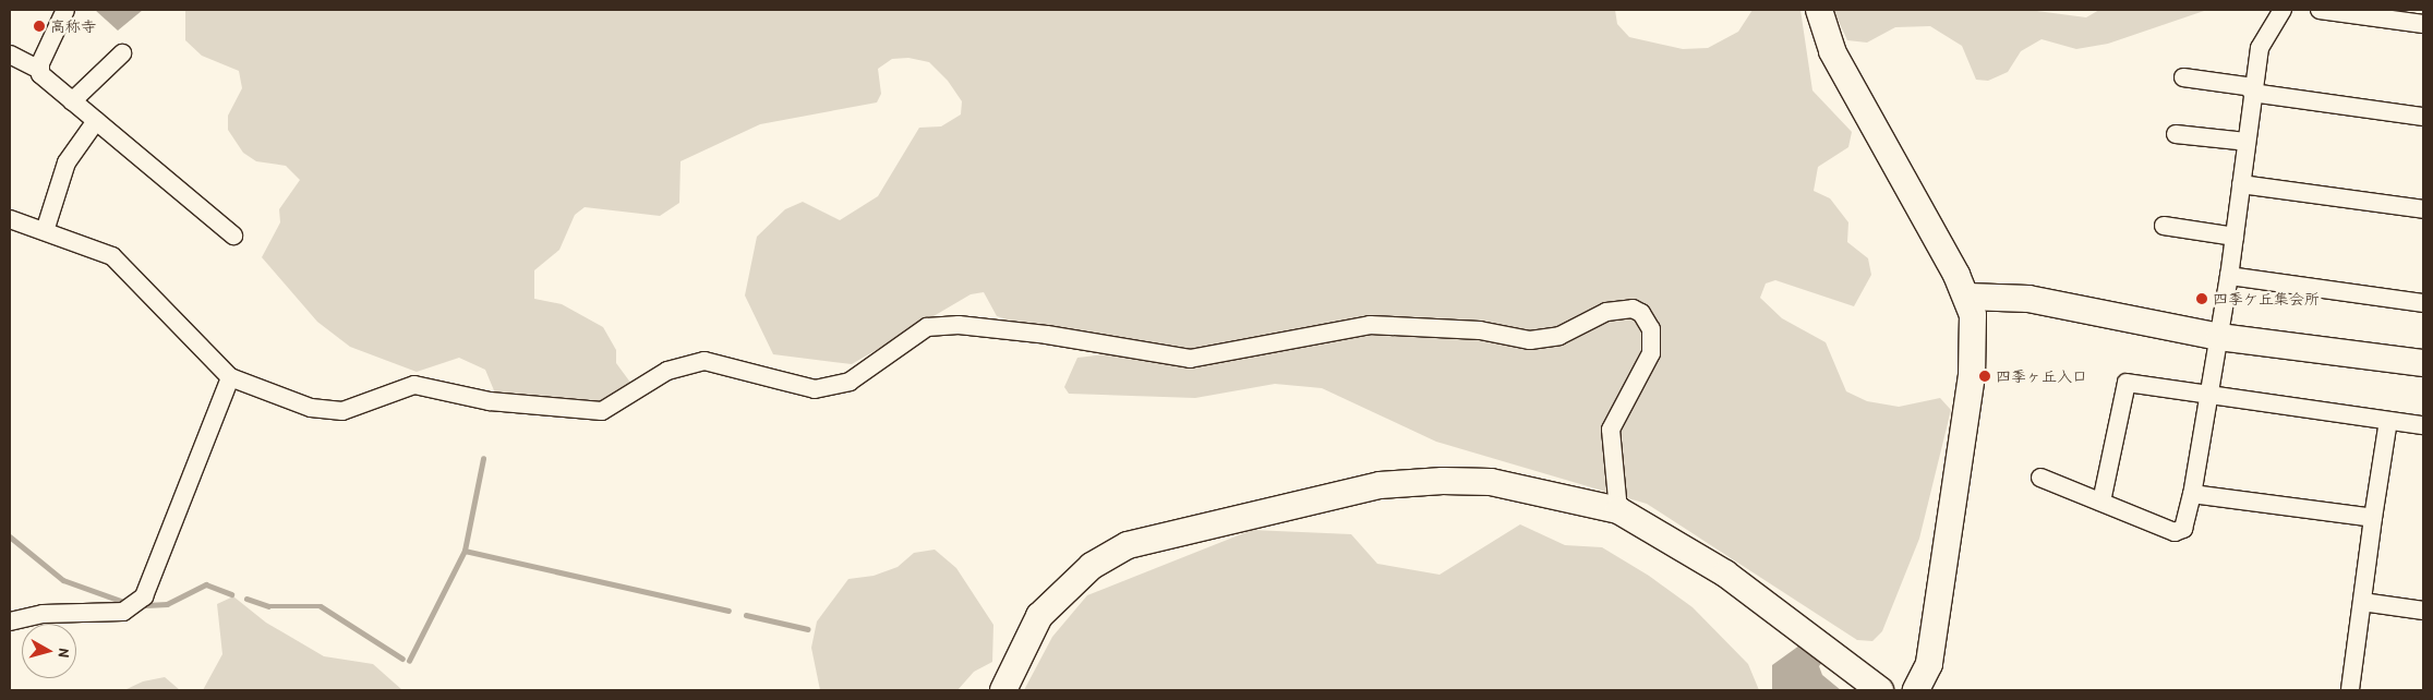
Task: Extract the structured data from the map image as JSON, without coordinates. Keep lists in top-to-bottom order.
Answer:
{
  "places": ["高称寺", "四季ケ丘集会所", "四季ヶ丘入口"],
  "north": "right"
}
